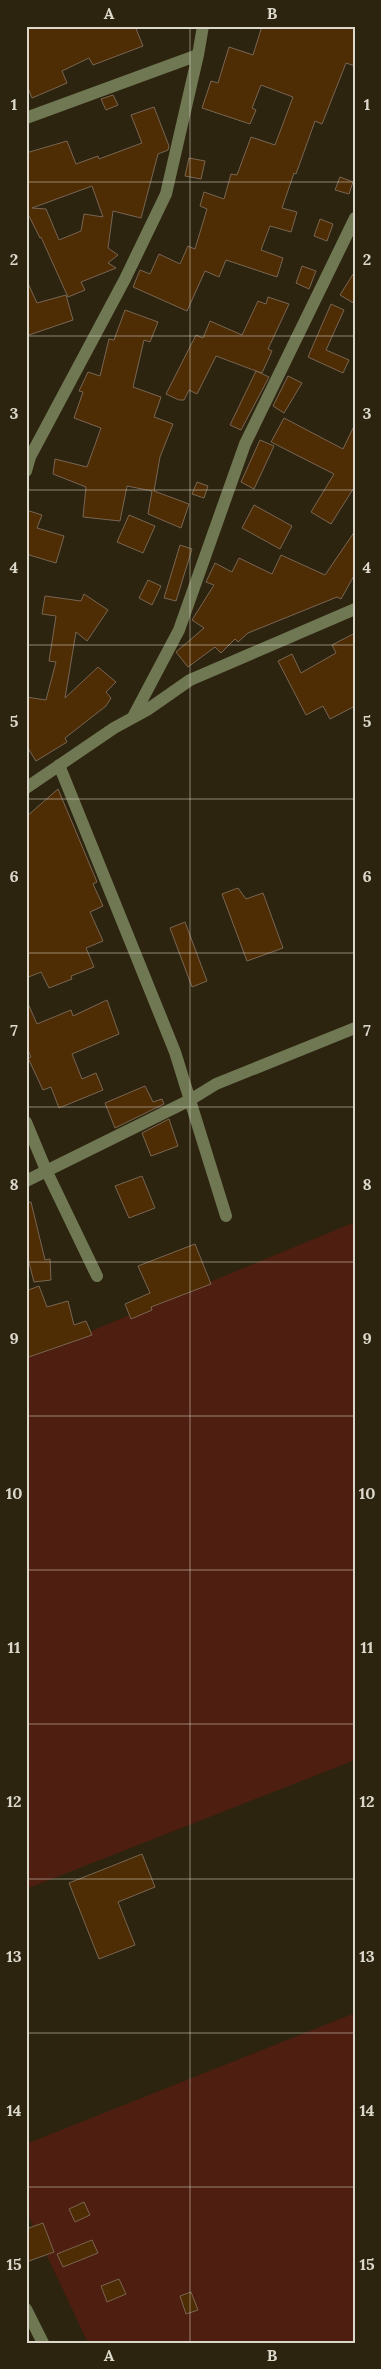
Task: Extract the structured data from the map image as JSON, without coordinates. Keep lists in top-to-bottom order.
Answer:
{
  "grid": {
    "columns": ["A", "B"],
    "rows": [
      "1",
      "2",
      "3",
      "4",
      "5",
      "6",
      "7",
      "8",
      "9",
      "10",
      "11",
      "12",
      "13",
      "14",
      "15"
    ]
  }
}
